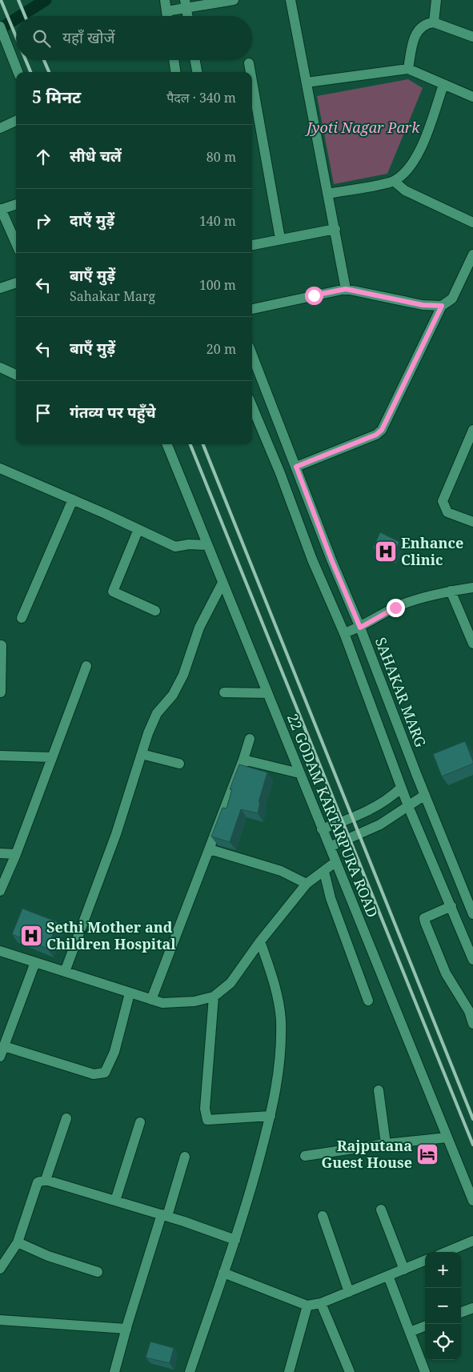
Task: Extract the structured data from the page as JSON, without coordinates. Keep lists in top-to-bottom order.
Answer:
{
  "streets": {
    "street": ["SAHAKAR MARG", "22 GODAM KARTARPURA ROAD"]
  },
  "parks": ["Jyoti Nagar Park"],
  "places": {
    "hospital": ["Enhance Clinic", "Sethi Mother and Children Hospital"],
    "hotel": ["Rajputana Guest House"]
  },
  "page": {
    "search": "यहाँ खोजें",
    "heading": ["5 मिनट", "पैदल · 340 m"],
    "list": [
      ["सीधे चलें", "80 m"],
      ["दाएँ मुड़ें", "140 m"],
      ["बाएँ मुड़ें", "Sahakar Marg", "100 m"],
      ["बाएँ मुड़ें", "20 m"],
      "गंतव्य पर पहुँचे"
    ],
    "map_buttons": ["+", "−"]
  }
}
